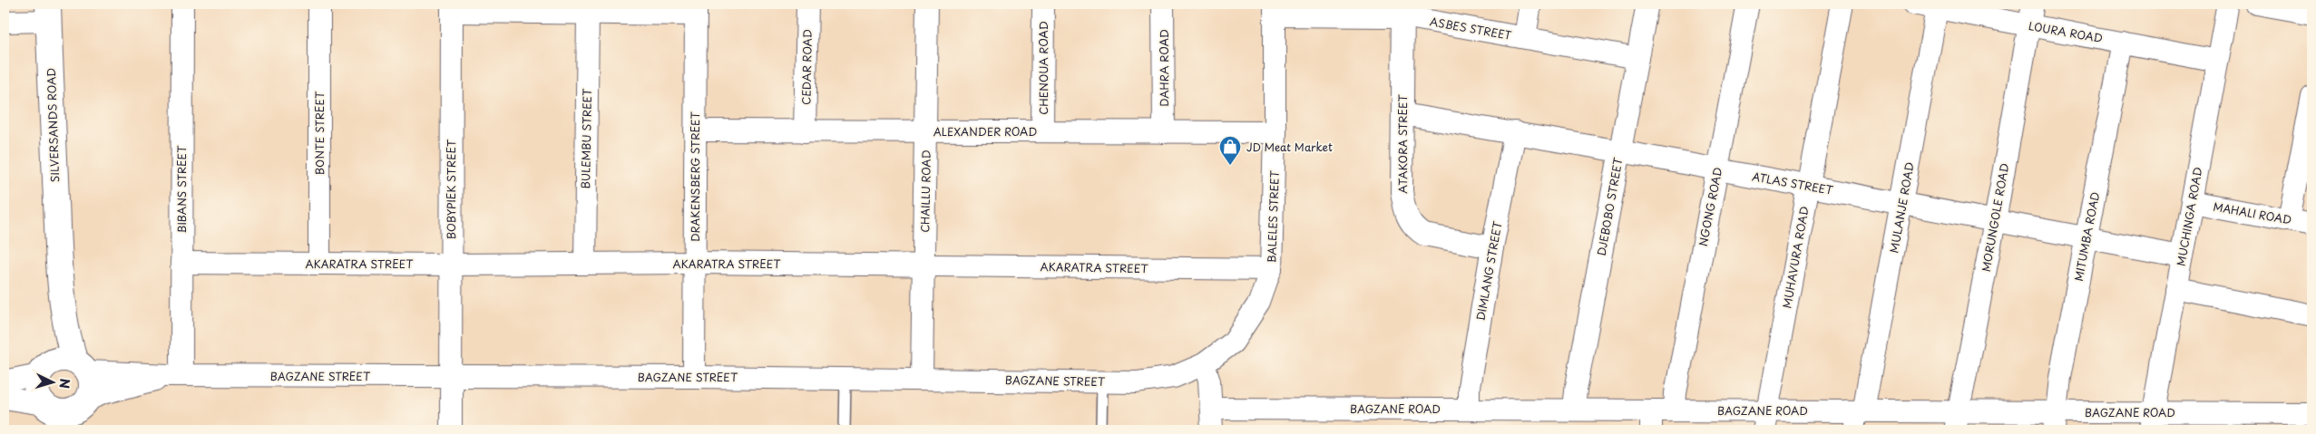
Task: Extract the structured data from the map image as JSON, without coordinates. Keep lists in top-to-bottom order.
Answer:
{
  "streets": {
    "street": [
      "ASBES STREET",
      "LOURA ROAD",
      "CEDAR ROAD",
      "CHENOUA ROAD",
      "DAHRA ROAD",
      "SILVERSANDS ROAD",
      "ALEXANDER ROAD",
      "BONTE STREET",
      "BULEMBU STREET",
      "ATAKORA STREET",
      "DRAKENSBERG STREET",
      "ATLAS STREET",
      "BIBANS STREET",
      "BOBYPIEK STREET",
      "CHAILLU ROAD",
      "DJEBOBO STREET",
      "NGONG ROAD",
      "MULANJE ROAD",
      "MAHALI ROAD",
      "BALELES STREET",
      "MUCHINGA ROAD",
      "MORUNGOLE ROAD",
      "MITUMBA ROAD",
      "MUHAVURA ROAD",
      "AKARATRA STREET",
      "DIMLANG STREET",
      "BAGZANE STREET",
      "BAGZANE ROAD"
    ]
  },
  "crossings": [
    ["ASBES STREET", "ATAKORA STREET"],
    ["ASBES STREET", "DJEBOBO STREET"],
    ["ASBES STREET", "BALELES STREET"],
    ["LOURA ROAD", "MULANJE ROAD"],
    ["LOURA ROAD", "MUCHINGA ROAD"],
    ["LOURA ROAD", "MORUNGOLE ROAD"],
    ["LOURA ROAD", "MITUMBA ROAD"],
    ["CEDAR ROAD", "ALEXANDER ROAD"],
    ["CHENOUA ROAD", "ALEXANDER ROAD"],
    ["DAHRA ROAD", "ALEXANDER ROAD"],
    ["SILVERSANDS ROAD", "BAGZANE STREET"],
    ["ALEXANDER ROAD", "DRAKENSBERG STREET"],
    ["ALEXANDER ROAD", "CHAILLU ROAD"],
    ["ALEXANDER ROAD", "BALELES STREET"],
    ["BONTE STREET", "AKARATRA STREET"],
    ["BULEMBU STREET", "AKARATRA STREET"],
    ["ATAKORA STREET", "ATLAS STREET"],
    ["ATAKORA STREET", "DIMLANG STREET"],
    ["DRAKENSBERG STREET", "AKARATRA STREET"],
    ["DRAKENSBERG STREET", "BAGZANE STREET"],
    ["ATLAS STREET", "DJEBOBO STREET"],
    ["ATLAS STREET", "NGONG ROAD"],
    ["ATLAS STREET", "MULANJE ROAD"],
    ["ATLAS STREET", "MUCHINGA ROAD"],
    ["ATLAS STREET", "MORUNGOLE ROAD"],
    ["ATLAS STREET", "MITUMBA ROAD"],
    ["ATLAS STREET", "MUHAVURA ROAD"],
    ["ATLAS STREET", "DIMLANG STREET"],
    ["BIBANS STREET", "AKARATRA STREET"],
    ["BIBANS STREET", "BAGZANE STREET"],
    ["BOBYPIEK STREET", "AKARATRA STREET"],
    ["BOBYPIEK STREET", "BAGZANE STREET"],
    ["CHAILLU ROAD", "AKARATRA STREET"],
    ["CHAILLU ROAD", "BAGZANE STREET"],
    ["DJEBOBO STREET", "BAGZANE ROAD"],
    ["NGONG ROAD", "BAGZANE ROAD"],
    ["MULANJE ROAD", "BAGZANE ROAD"],
    ["MAHALI ROAD", "MUCHINGA ROAD"],
    ["BALELES STREET", "AKARATRA STREET"],
    ["BALELES STREET", "BAGZANE STREET"],
    ["MUCHINGA ROAD", "BAGZANE ROAD"],
    ["MORUNGOLE ROAD", "BAGZANE ROAD"],
    ["MITUMBA ROAD", "BAGZANE ROAD"],
    ["MUHAVURA ROAD", "BAGZANE ROAD"],
    ["DIMLANG STREET", "BAGZANE ROAD"]
  ],
  "places": {
    "shop": ["JD Meat Market"]
  },
  "north": "right"
}
